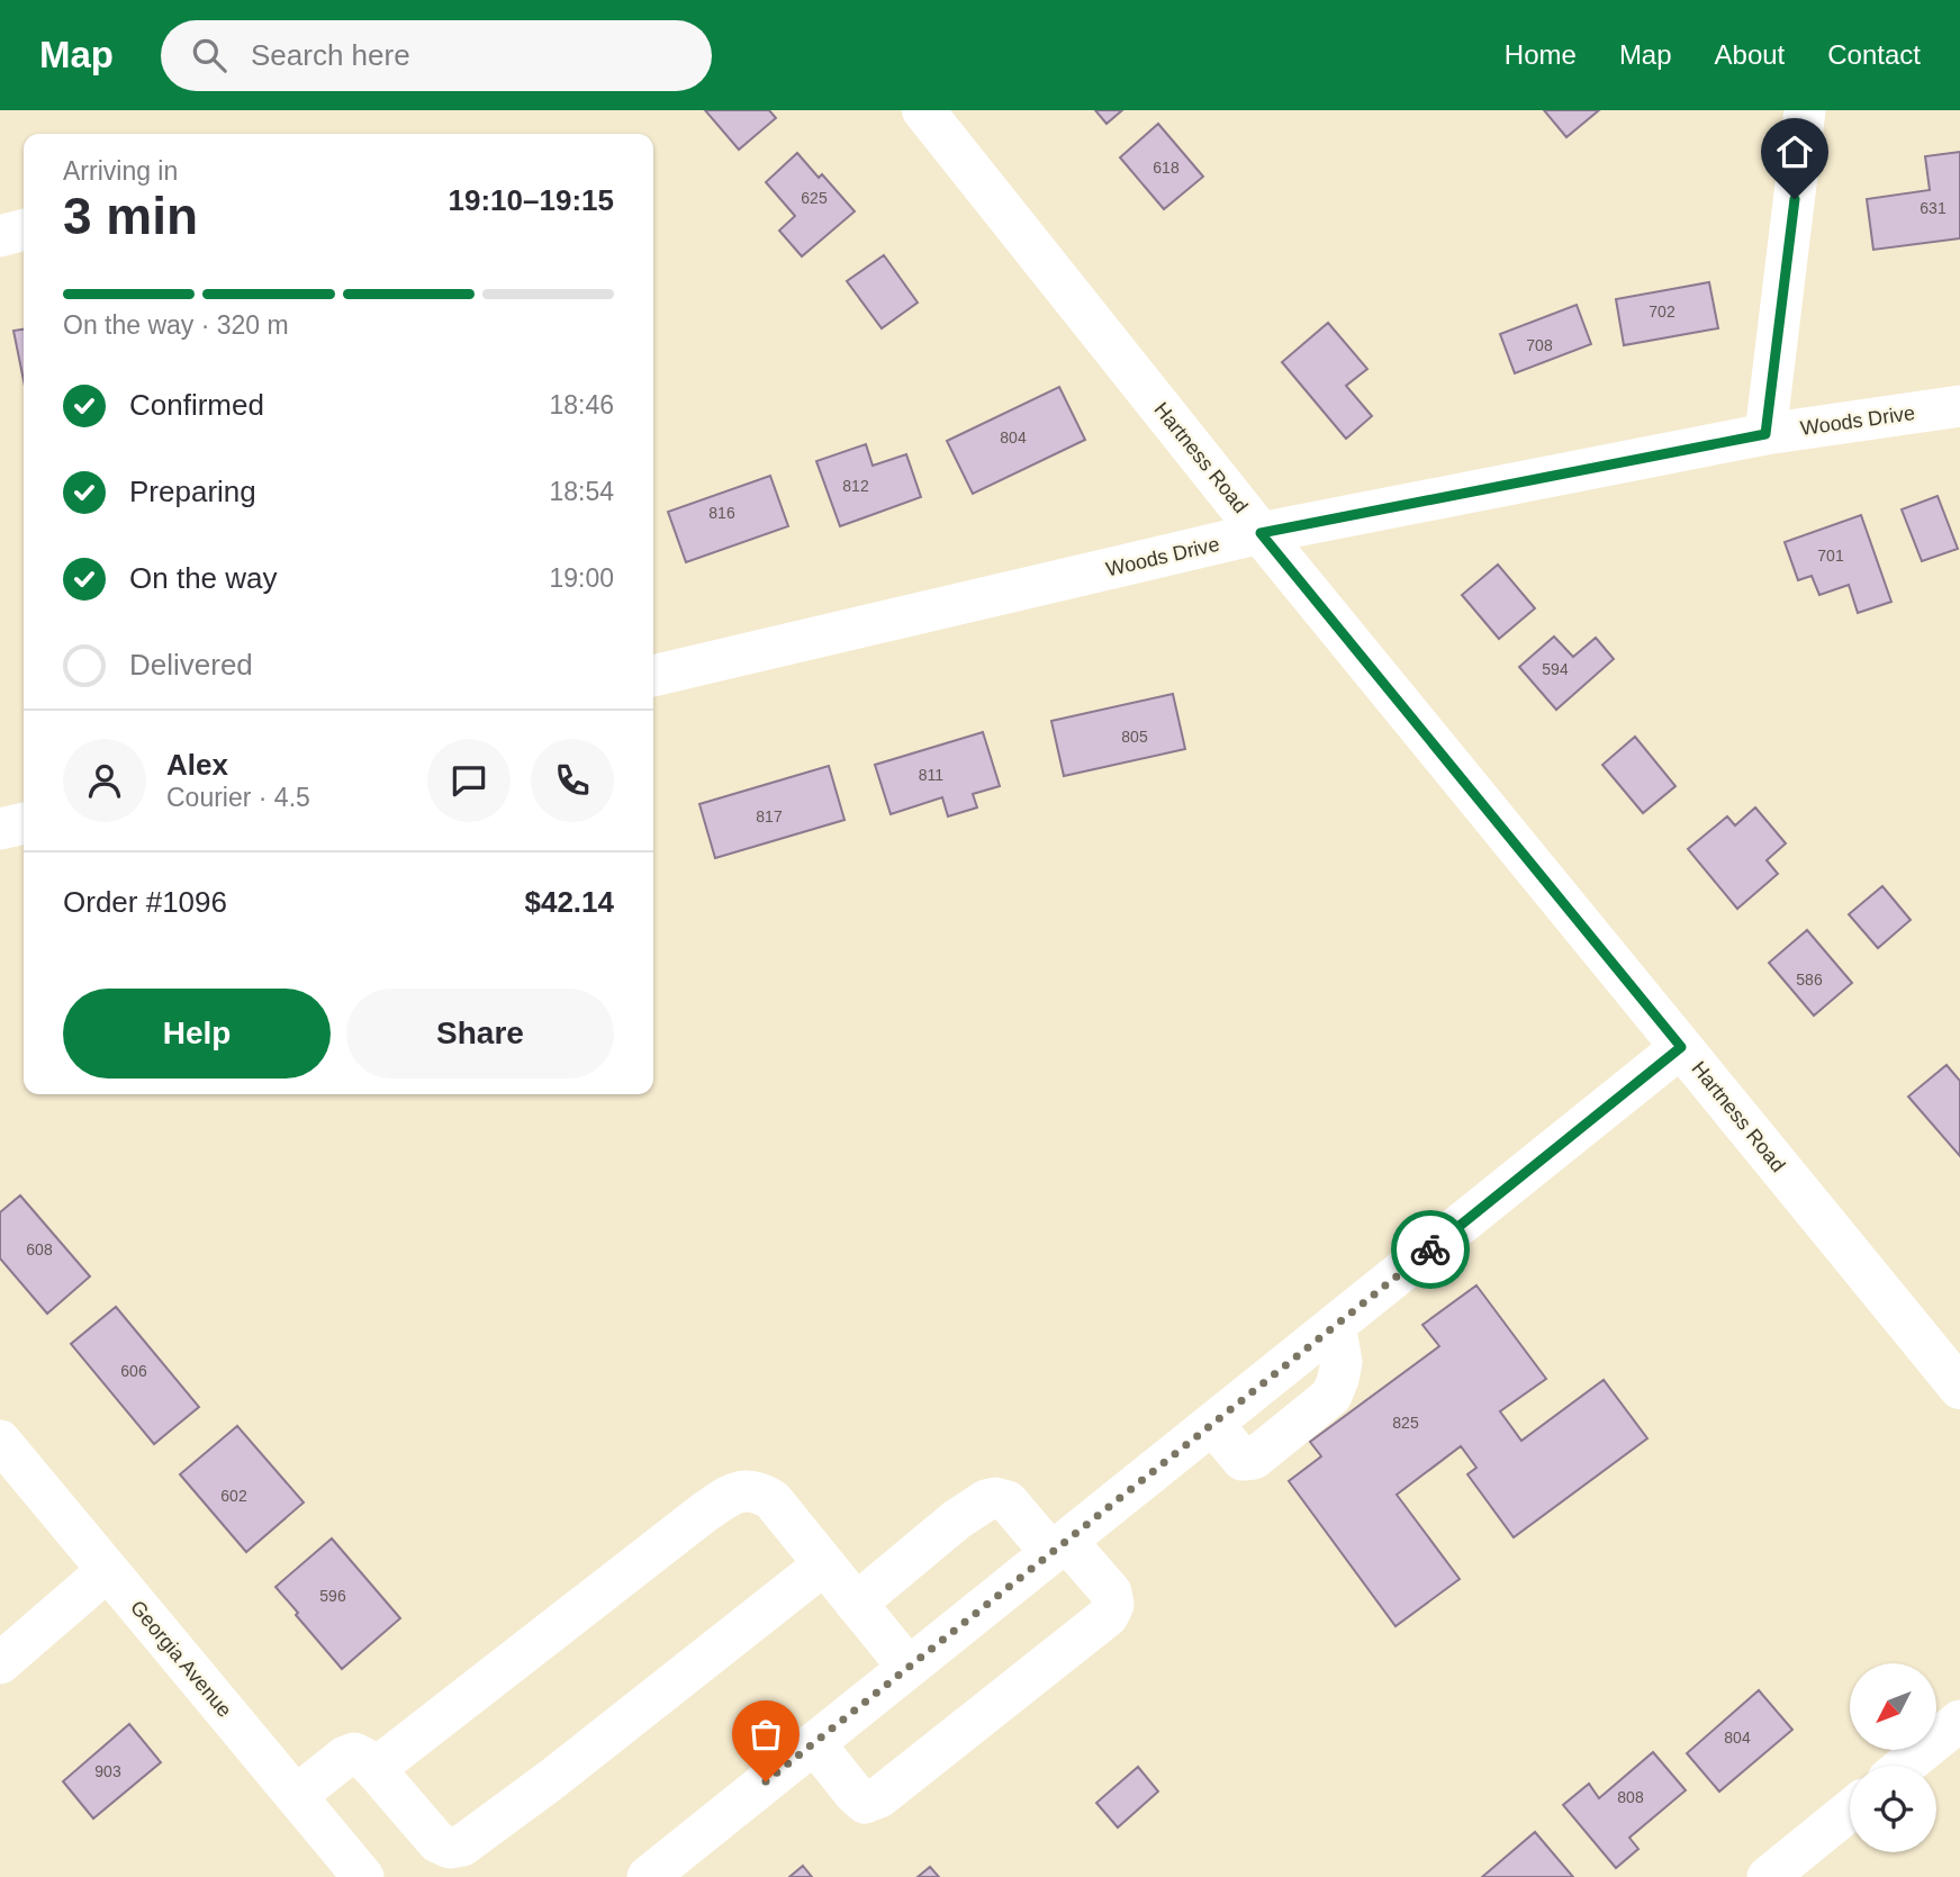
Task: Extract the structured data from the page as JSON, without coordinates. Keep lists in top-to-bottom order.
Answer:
{
  "streets": {
    "main road": ["Hartness Road"],
    "street": ["Woods Drive", "Georgia Avenue"]
  },
  "crossings": [
    ["Woods Drive", "Hartness Road"]
  ],
  "house_numbers": [
    "618",
    "625",
    "631",
    "702",
    "708",
    "804",
    "812",
    "816",
    "701",
    "594",
    "805",
    "811",
    "817",
    "586",
    "608",
    "606",
    "825",
    "602",
    "596",
    "804",
    "903",
    "808"
  ],
  "north": "bottom left",
  "page": {
    "header": "Map",
    "search": "Search here",
    "nav": [
      "Home",
      "Map",
      "About",
      "Contact"
    ],
    "heading": ["3 min", "Arriving in", "19:10–19:15"],
    "panel": [
      "Alex",
      "Courier · 4.5",
      "Order #1096",
      "$42.14"
    ],
    "bar": "On the way · 320 m",
    "list": [
      ["Confirmed", "18:46"],
      ["Preparing", "18:54"],
      ["On the way", "19:00"],
      "Delivered"
    ],
    "buttons": ["Help", "Share"]
  }
}
